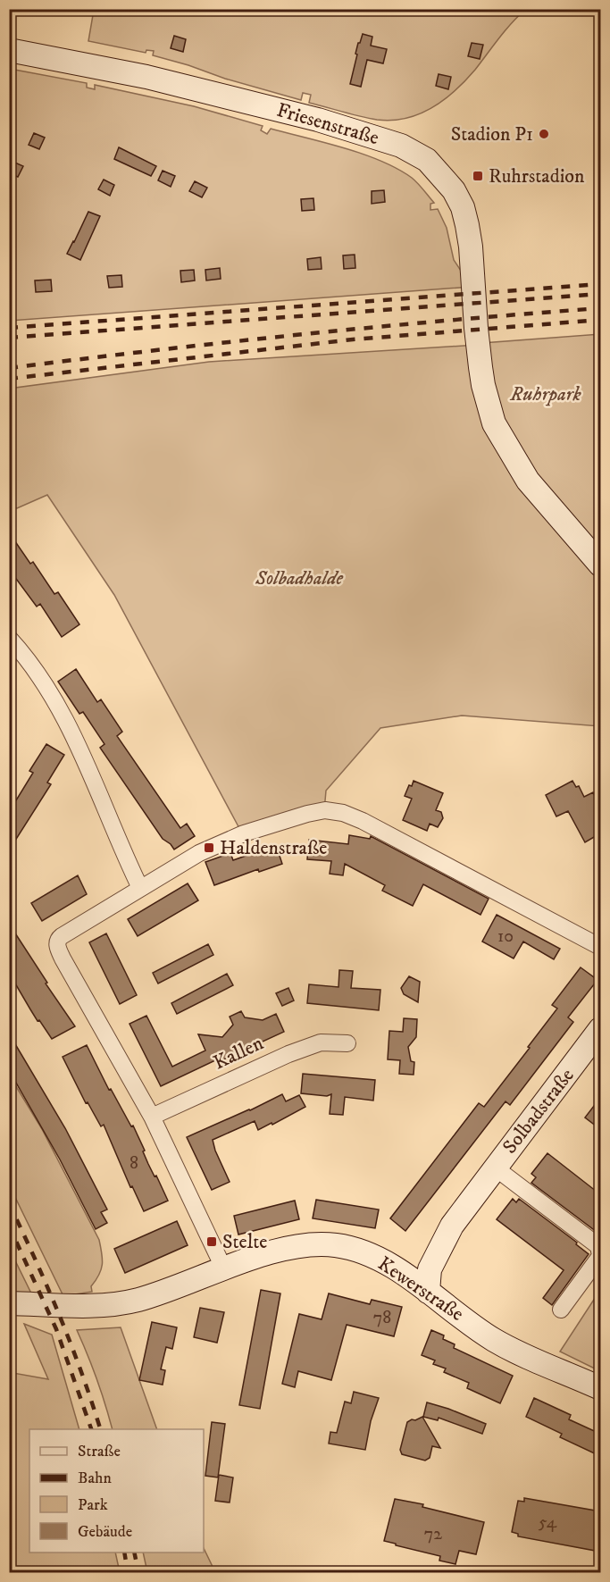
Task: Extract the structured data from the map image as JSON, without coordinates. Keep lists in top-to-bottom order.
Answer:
{
  "streets": {
    "street": [
      "Friesenstraße",
      "Kallen",
      "Solbadstraße",
      "Kewerstraße"
    ]
  },
  "crossings": [
    ["Solbadstraße", "Kewerstraße"]
  ],
  "parks": ["Ruhrpark", "Solbadhalde"],
  "places": {
    "other": ["Stadion P1"],
    "transit": ["Ruhrstadion", "Haldenstraße", "Stelte"]
  },
  "house_numbers": [
    "10",
    "8",
    "78",
    "54",
    "72"
  ],
  "legend": [
    "Straße",
    "Bahn",
    "Park",
    "Gebäude"
  ]
}
